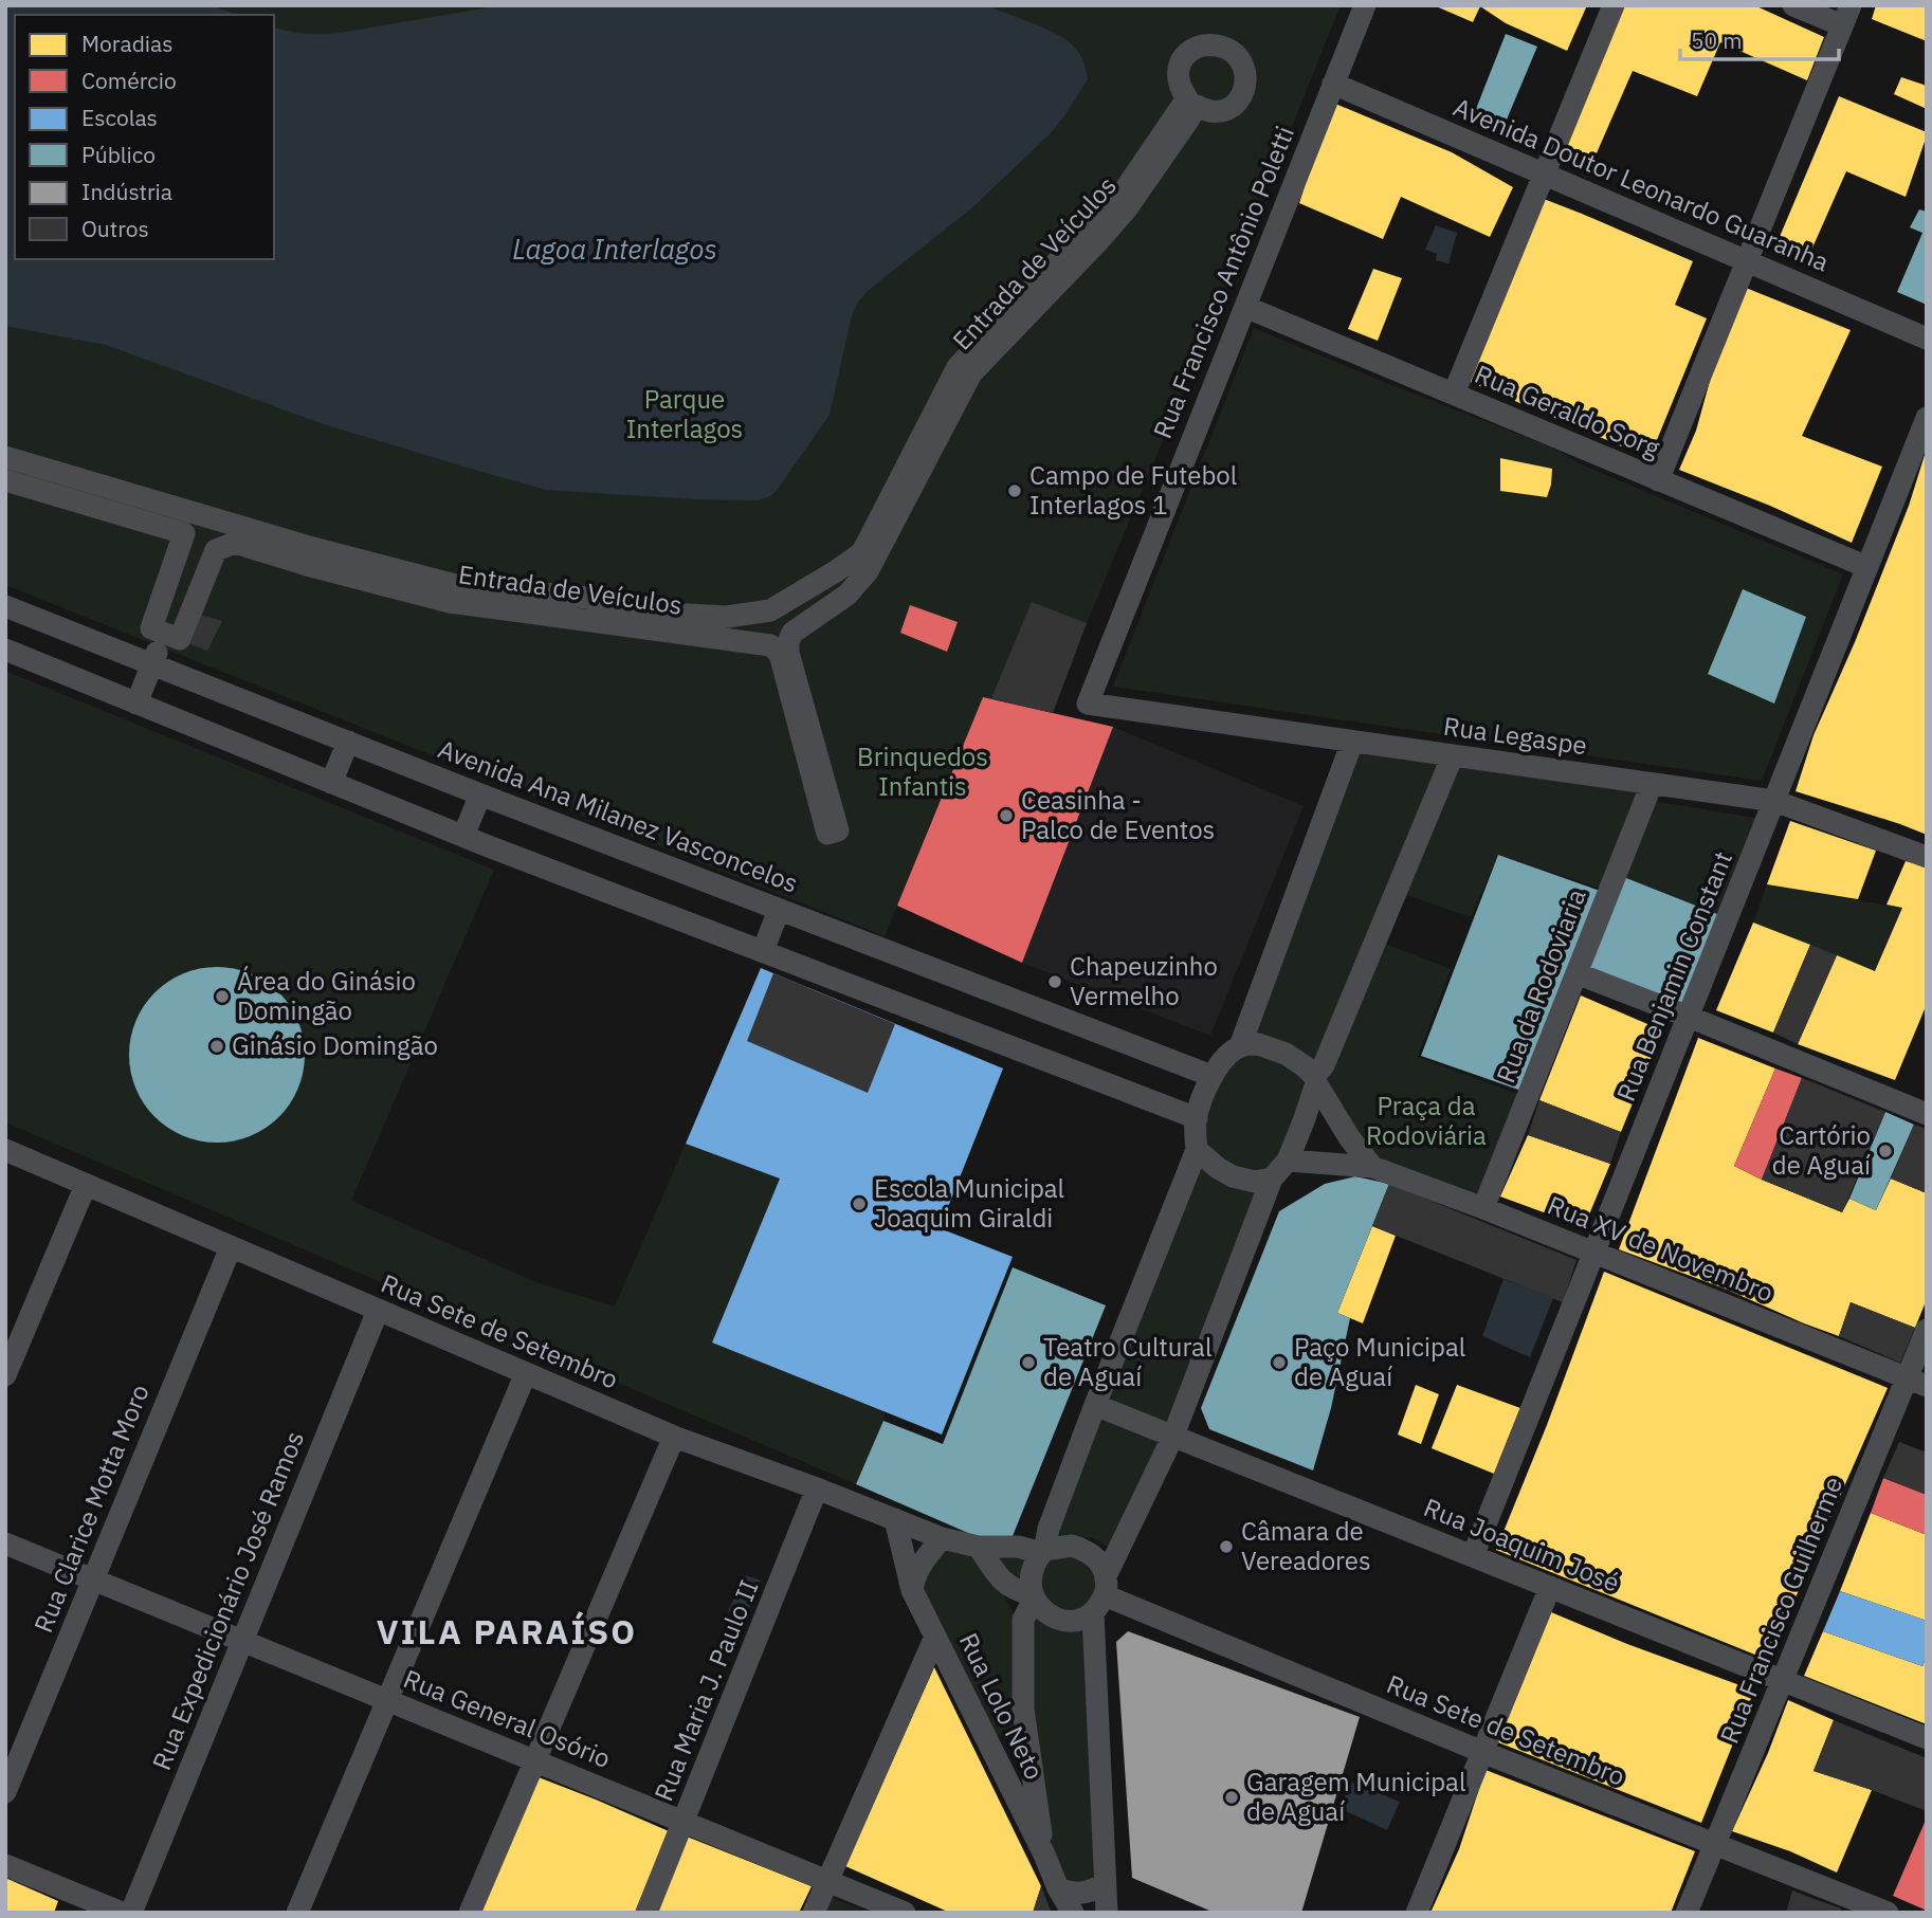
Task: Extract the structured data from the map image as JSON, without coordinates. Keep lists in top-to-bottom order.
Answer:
{
  "streets": {
    "street": [
      "Avenida Doutor Leonardo Guaranha",
      "Entrada de Veículos",
      "Rua Francisco Antônio Poletti",
      "Rua Geraldo Sorg",
      "Rua Legaspe",
      "Avenida Ana Milanez Vasconcelos",
      "Rua Benjamin Constant",
      "Rua da Rodoviaria",
      "Rua XV de Novembro",
      "Rua Sete de Setembro",
      "Rua Clarice Motta Moro",
      "Rua Joaquim José",
      "Rua Expedicionário José Ramos",
      "Rua Francisco Guilherme",
      "Rua Maria J. Paulo II",
      "Rua Lolo Neto",
      "Rua General Osório"
    ]
  },
  "crossings": [
    ["Avenida Doutor Leonardo Guaranha", "Rua Francisco Antônio Poletti"],
    ["Rua Francisco Antônio Poletti", "Rua Geraldo Sorg"],
    ["Rua Francisco Antônio Poletti", "Rua Legaspe"],
    ["Rua Geraldo Sorg", "Rua Benjamin Constant"],
    ["Rua Legaspe", "Rua Benjamin Constant"],
    ["Rua Legaspe", "Rua da Rodoviaria"],
    ["Avenida Ana Milanez Vasconcelos", "Rua XV de Novembro"],
    ["Rua Benjamin Constant", "Rua XV de Novembro"],
    ["Rua Benjamin Constant", "Rua Joaquim José"],
    ["Rua da Rodoviaria", "Rua XV de Novembro"],
    ["Rua XV de Novembro", "Rua Francisco Guilherme"],
    ["Rua Sete de Setembro", "Rua Clarice Motta Moro"],
    ["Rua Sete de Setembro", "Rua Expedicionário José Ramos"],
    ["Rua Sete de Setembro", "Rua Francisco Guilherme"],
    ["Rua Sete de Setembro", "Rua Maria J. Paulo II"],
    ["Rua Sete de Setembro", "Rua Lolo Neto"],
    ["Rua Clarice Motta Moro", "Rua General Osório"],
    ["Rua Joaquim José", "Rua Francisco Guilherme"],
    ["Rua Expedicionário José Ramos", "Rua General Osório"],
    ["Rua Maria J. Paulo II", "Rua General Osório"]
  ],
  "districts": ["VILA PARAÍSO"],
  "water": ["Lagoa Interlagos"],
  "parks": ["Parque Interlagos", "Brinquedos Infantis", "Praça da Rodoviária"],
  "places": [
    "Campo de Futebol Interlagos 1",
    "Ceasinha - Palco de Eventos",
    "Chapeuzinho Vermelho",
    "Área do Ginásio Domingão",
    "Ginásio Domingão",
    "Cartório de Aguaí",
    "Escola Municipal Joaquim Giraldi",
    "Teatro Cultural de Aguaí",
    "Paço Municipal de Aguaí",
    "Câmara de Vereadores",
    "Garagem Municipal de Aguaí"
  ],
  "legend": [
    "Moradias",
    "Comércio",
    "Escolas",
    "Público",
    "Indústria",
    "Outros"
  ],
  "scale_bar": "50 m"
}
